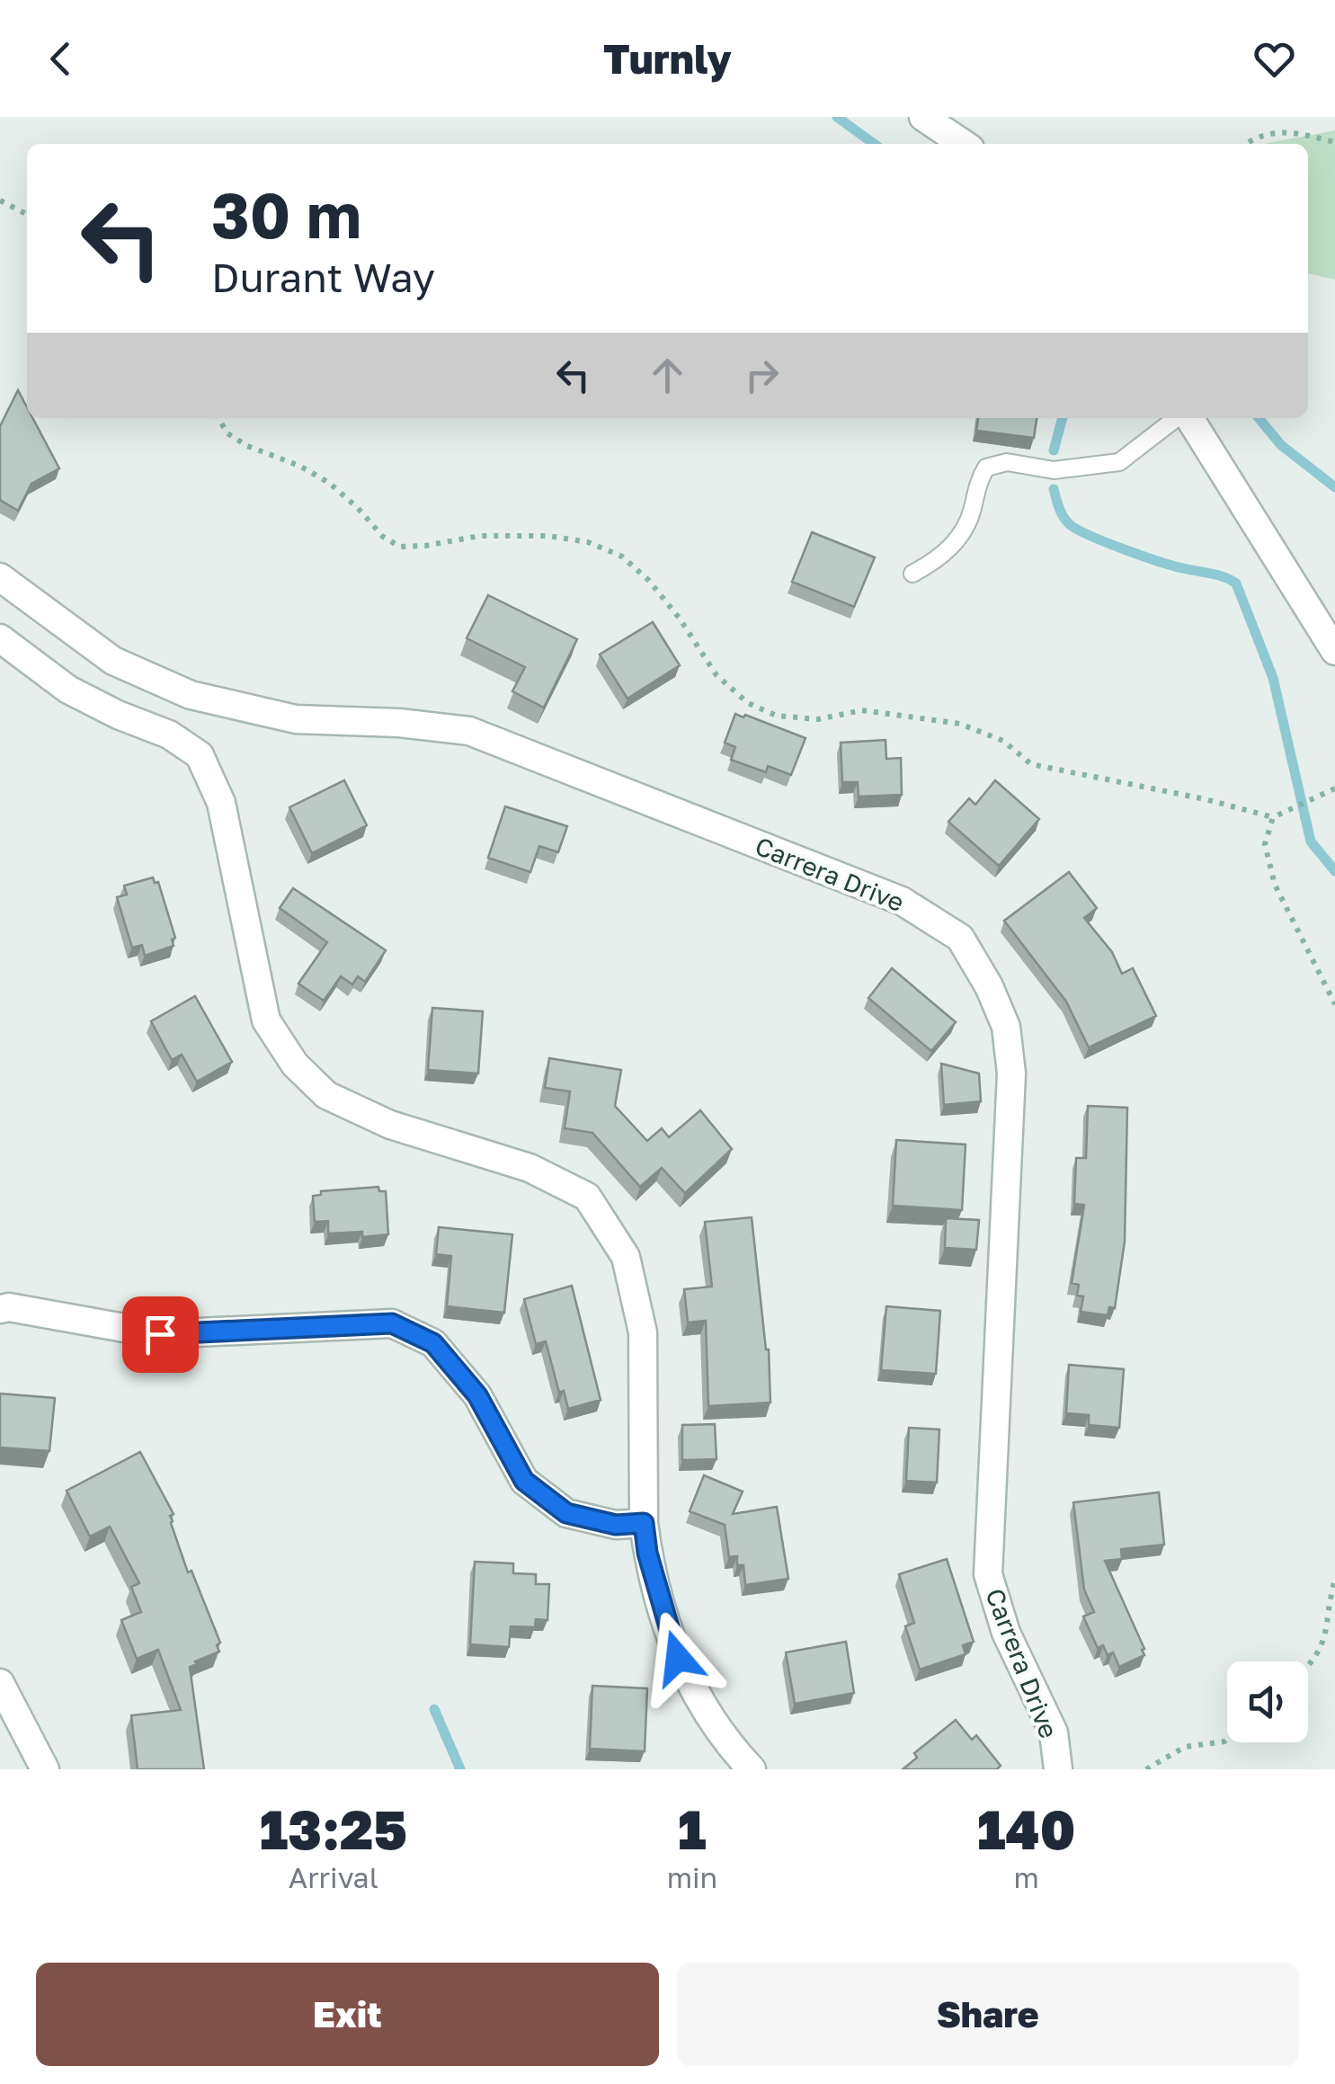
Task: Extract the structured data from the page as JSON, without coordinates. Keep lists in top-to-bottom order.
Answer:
{
  "streets": {
    "street": ["Carrera Drive"]
  },
  "page": {
    "header": "Turnly",
    "turn": ["30 m", "Durant Way"],
    "eta": [
      "13:25",
      "Arrival",
      "1",
      "min",
      "140",
      "m"
    ],
    "buttons": ["Exit", "Share"]
  }
}
